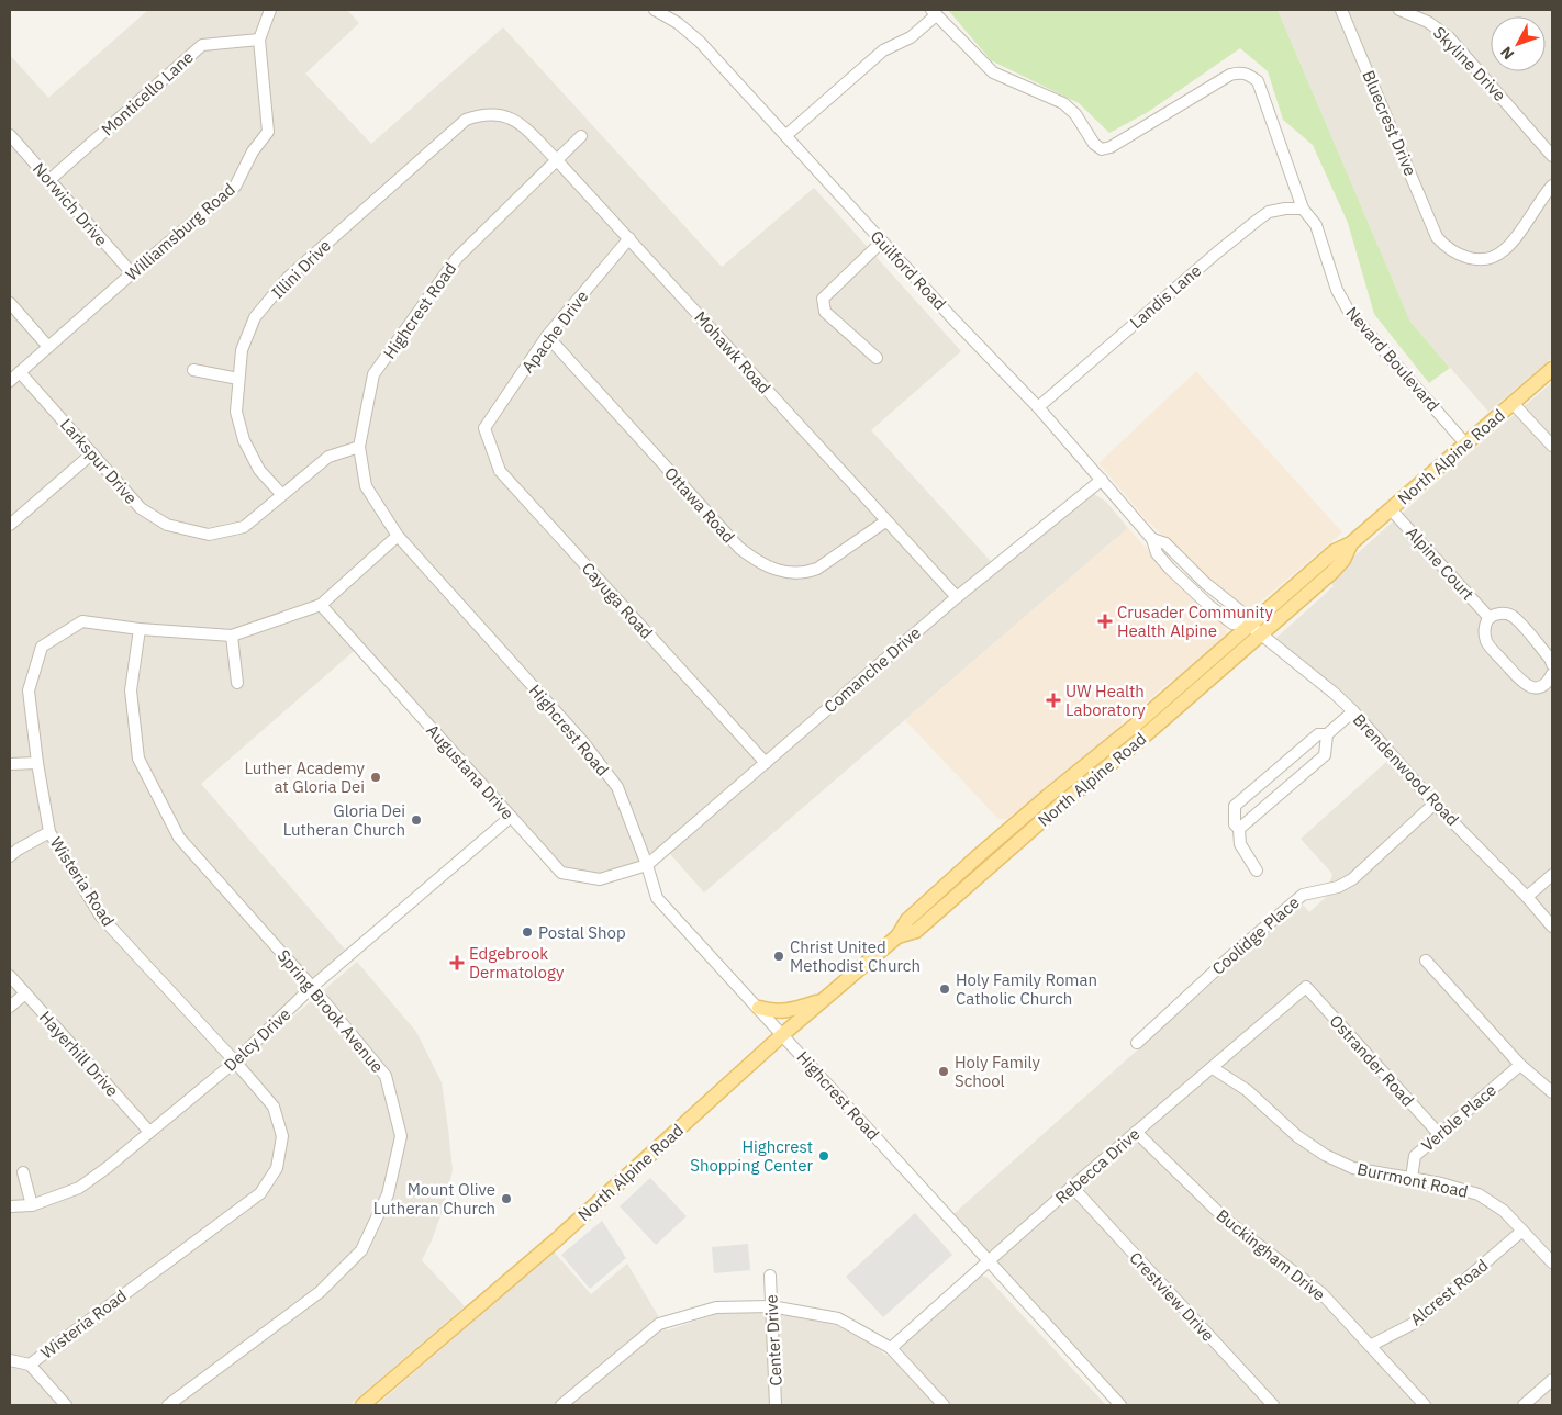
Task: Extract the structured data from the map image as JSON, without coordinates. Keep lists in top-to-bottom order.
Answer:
{
  "streets": {
    "main road": ["North Alpine Road"],
    "street": [
      "Skyline Drive",
      "Monticello Lane",
      "Bluecrest Drive",
      "Norwich Drive",
      "Williamsburg Road",
      "Illini Drive",
      "Guilford Road",
      "Landis Lane",
      "Highcrest Road",
      "Apache Drive",
      "Mohawk Road",
      "Nevard Boulevard",
      "Larkspur Drive",
      "Ottawa Road",
      "Alpine Court",
      "Cayuga Road",
      "Comanche Drive",
      "Brendenwood Road",
      "Augustana Drive",
      "Wisteria Road",
      "Coolidge Place",
      "Spring Brook Avenue",
      "Delcy Drive",
      "Hayerhill Drive",
      "Ostrander Road",
      "Verble Place",
      "Rebecca Drive",
      "Burrmont Road",
      "Buckingham Drive",
      "Alcrest Road",
      "Crestview Drive",
      "Center Drive"
    ]
  },
  "crossings": [
    ["Monticello Lane", "Norwich Drive"],
    ["Monticello Lane", "Williamsburg Road"],
    ["Norwich Drive", "Williamsburg Road"],
    ["Williamsburg Road", "Larkspur Drive"],
    ["Illini Drive", "Mohawk Road"],
    ["Illini Drive", "Larkspur Drive"],
    ["Guilford Road", "Landis Lane"],
    ["Guilford Road", "North Alpine Road"],
    ["Guilford Road", "Comanche Drive"],
    ["Guilford Road", "Brendenwood Road"],
    ["Landis Lane", "Nevard Boulevard"],
    ["Highcrest Road", "Mohawk Road"],
    ["Highcrest Road", "North Alpine Road"],
    ["Highcrest Road", "Larkspur Drive"],
    ["Highcrest Road", "Comanche Drive"],
    ["Highcrest Road", "Augustana Drive"],
    ["Highcrest Road", "Wisteria Road"],
    ["Highcrest Road", "Rebecca Drive"],
    ["Apache Drive", "Mohawk Road"],
    ["Apache Drive", "Ottawa Road"],
    ["Apache Drive", "Cayuga Road"],
    ["Mohawk Road", "Ottawa Road"],
    ["Mohawk Road", "Comanche Drive"],
    ["Nevard Boulevard", "North Alpine Road"],
    ["North Alpine Road", "Alpine Court"],
    ["North Alpine Road", "Brendenwood Road"],
    ["Cayuga Road", "Comanche Drive"],
    ["Comanche Drive", "Augustana Drive"],
    ["Brendenwood Road", "Coolidge Place"],
    ["Augustana Drive", "Wisteria Road"],
    ["Augustana Drive", "Delcy Drive"],
    ["Wisteria Road", "Spring Brook Avenue"],
    ["Wisteria Road", "Delcy Drive"],
    ["Spring Brook Avenue", "Delcy Drive"],
    ["Delcy Drive", "Hayerhill Drive"],
    ["Ostrander Road", "Verble Place"],
    ["Ostrander Road", "Rebecca Drive"],
    ["Verble Place", "Burrmont Road"],
    ["Rebecca Drive", "Burrmont Road"],
    ["Rebecca Drive", "Buckingham Drive"],
    ["Rebecca Drive", "Crestview Drive"],
    ["Burrmont Road", "Alcrest Road"],
    ["Buckingham Drive", "Alcrest Road"]
  ],
  "places": {
    "health": ["Crusader Community Health Alpine", "UW Health Laboratory", "Edgebrook Dermatology"],
    "other": [
      "Luther Academy at Gloria Dei",
      "Gloria Dei Lutheran Church",
      "Postal Shop",
      "Christ United Methodist Church",
      "Holy Family Roman Catholic Church",
      "Holy Family School",
      "Highcrest Shopping Center",
      "Mount Olive Lutheran Church"
    ]
  },
  "north": "bottom left"
}
